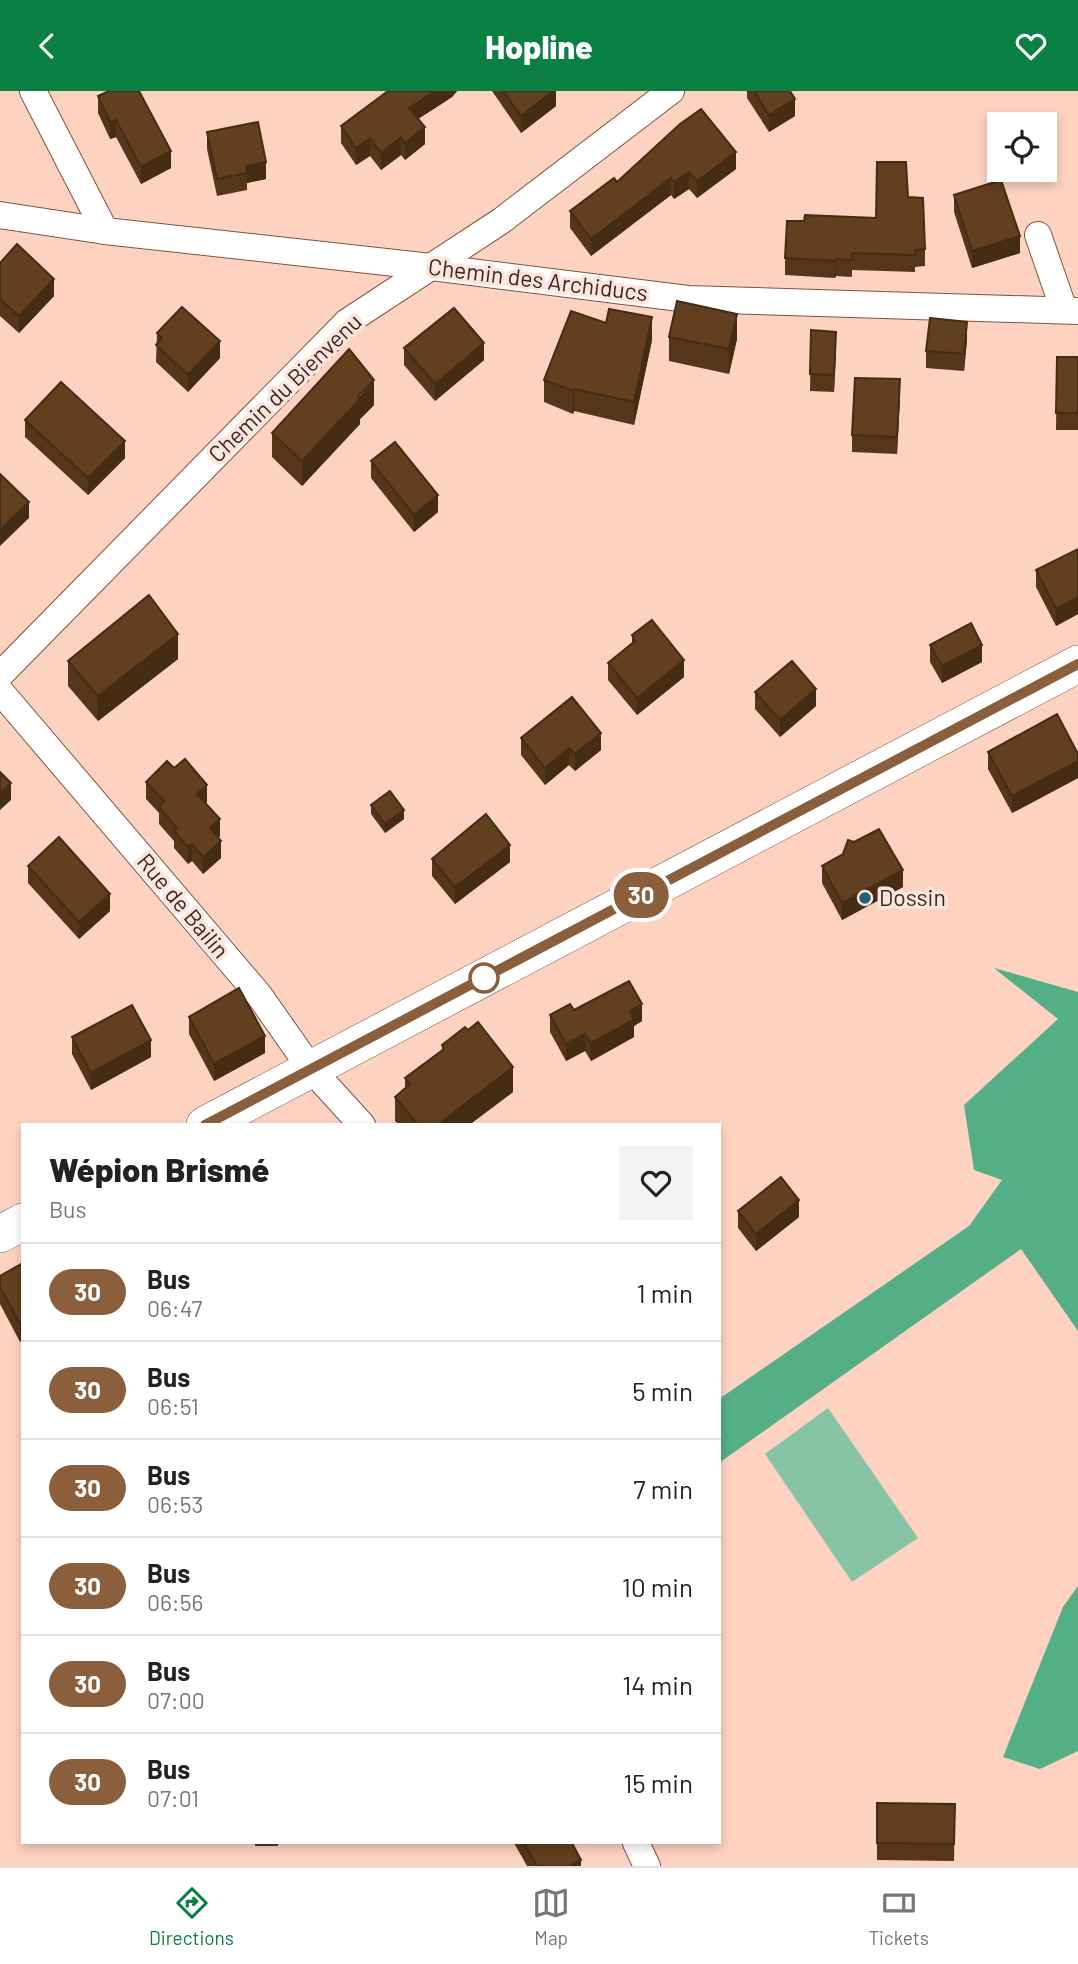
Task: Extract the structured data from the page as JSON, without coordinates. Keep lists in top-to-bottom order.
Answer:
{
  "streets": {
    "street": ["Chemin des Archiducs", "Chemin du Bienvenu", "Rue de Bailin"]
  },
  "crossings": [
    ["Chemin des Archiducs", "Chemin du Bienvenu"]
  ],
  "places": ["Dossin"],
  "lines": ["bus line 30"],
  "page": {
    "header": "Hopline",
    "on_map": "30",
    "heading": ["Wépion Brismé", "Bus"],
    "list": [
      {
        "mark": "30",
        "name": "Bus",
        "note": "06:47",
        "value": "1 min"
      },
      {
        "mark": "30",
        "name": "Bus",
        "note": "06:51",
        "value": "5 min"
      },
      {
        "mark": "30",
        "name": "Bus",
        "note": "06:53",
        "value": "7 min"
      },
      {
        "mark": "30",
        "name": "Bus",
        "note": "06:56",
        "value": "10 min"
      },
      {
        "mark": "30",
        "name": "Bus",
        "note": "07:00",
        "value": "14 min"
      },
      {
        "mark": "30",
        "name": "Bus",
        "note": "07:01",
        "value": "15 min"
      }
    ],
    "tabs": ["Directions", "Map", "Tickets"]
  }
}
